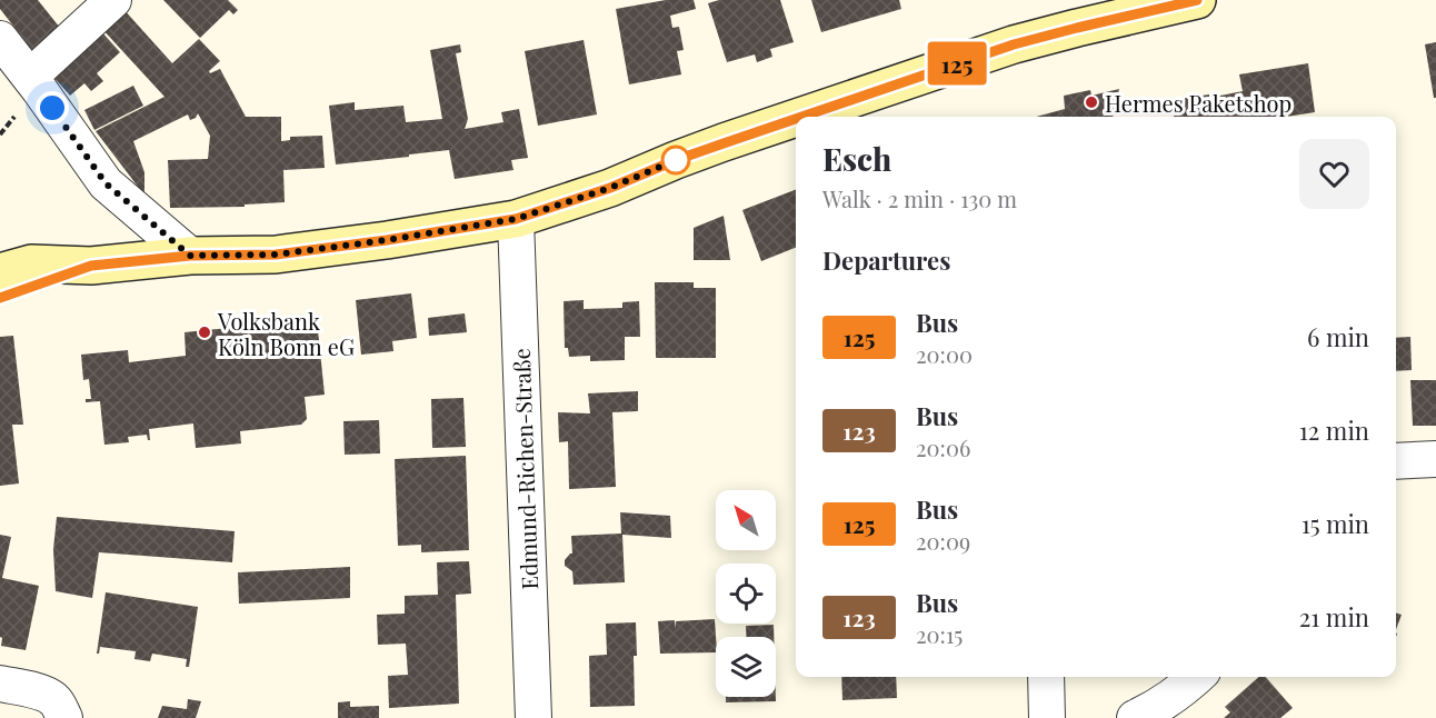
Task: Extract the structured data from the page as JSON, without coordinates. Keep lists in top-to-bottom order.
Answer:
{
  "streets": {
    "street": ["Edmund-Richen-Straße"]
  },
  "places": ["Hermes Paketshop", "Volksbank Köln Bonn eG"],
  "lines": ["bus line 125"],
  "north": "top left",
  "page": {
    "on_map": "125",
    "heading": [
      ["Esch", "Walk · 2 min · 130 m"],
      "Departures"
    ],
    "list": [
      {
        "mark": "125",
        "name": "Bus",
        "note": "20:00",
        "value": "6 min"
      },
      {
        "mark": "123",
        "name": "Bus",
        "note": "20:06",
        "value": "12 min"
      },
      {
        "mark": "125",
        "name": "Bus",
        "note": "20:09",
        "value": "15 min"
      },
      {
        "mark": "123",
        "name": "Bus",
        "note": "20:15",
        "value": "21 min"
      }
    ]
  }
}
